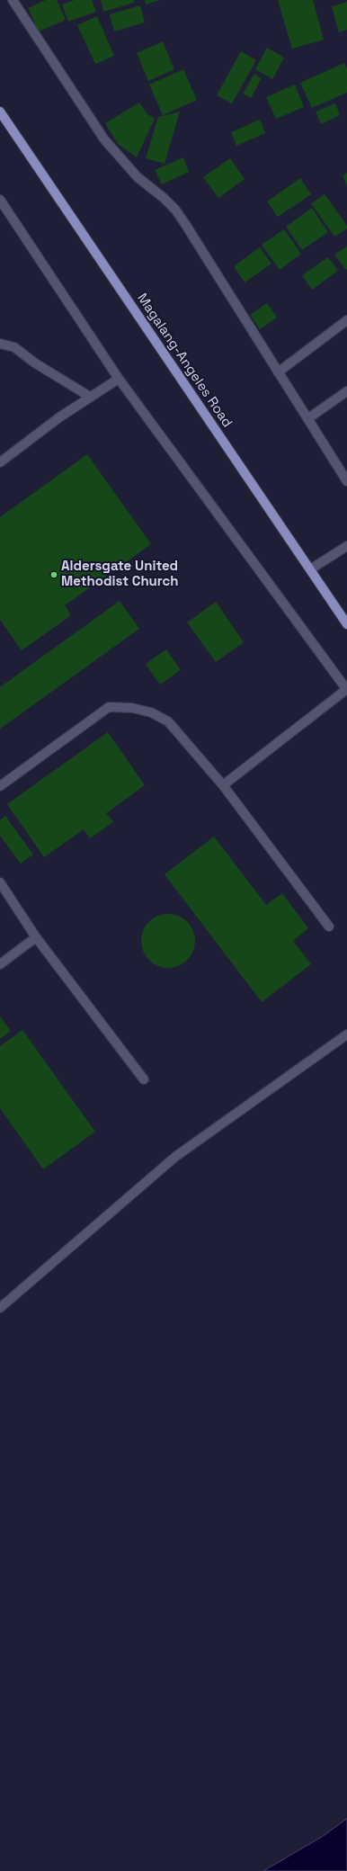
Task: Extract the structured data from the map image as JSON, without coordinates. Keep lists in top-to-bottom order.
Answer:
{
  "streets": {
    "main road": ["Magalang-Angeles Road"]
  },
  "places": ["Aldersgate United Methodist Church"]
}
